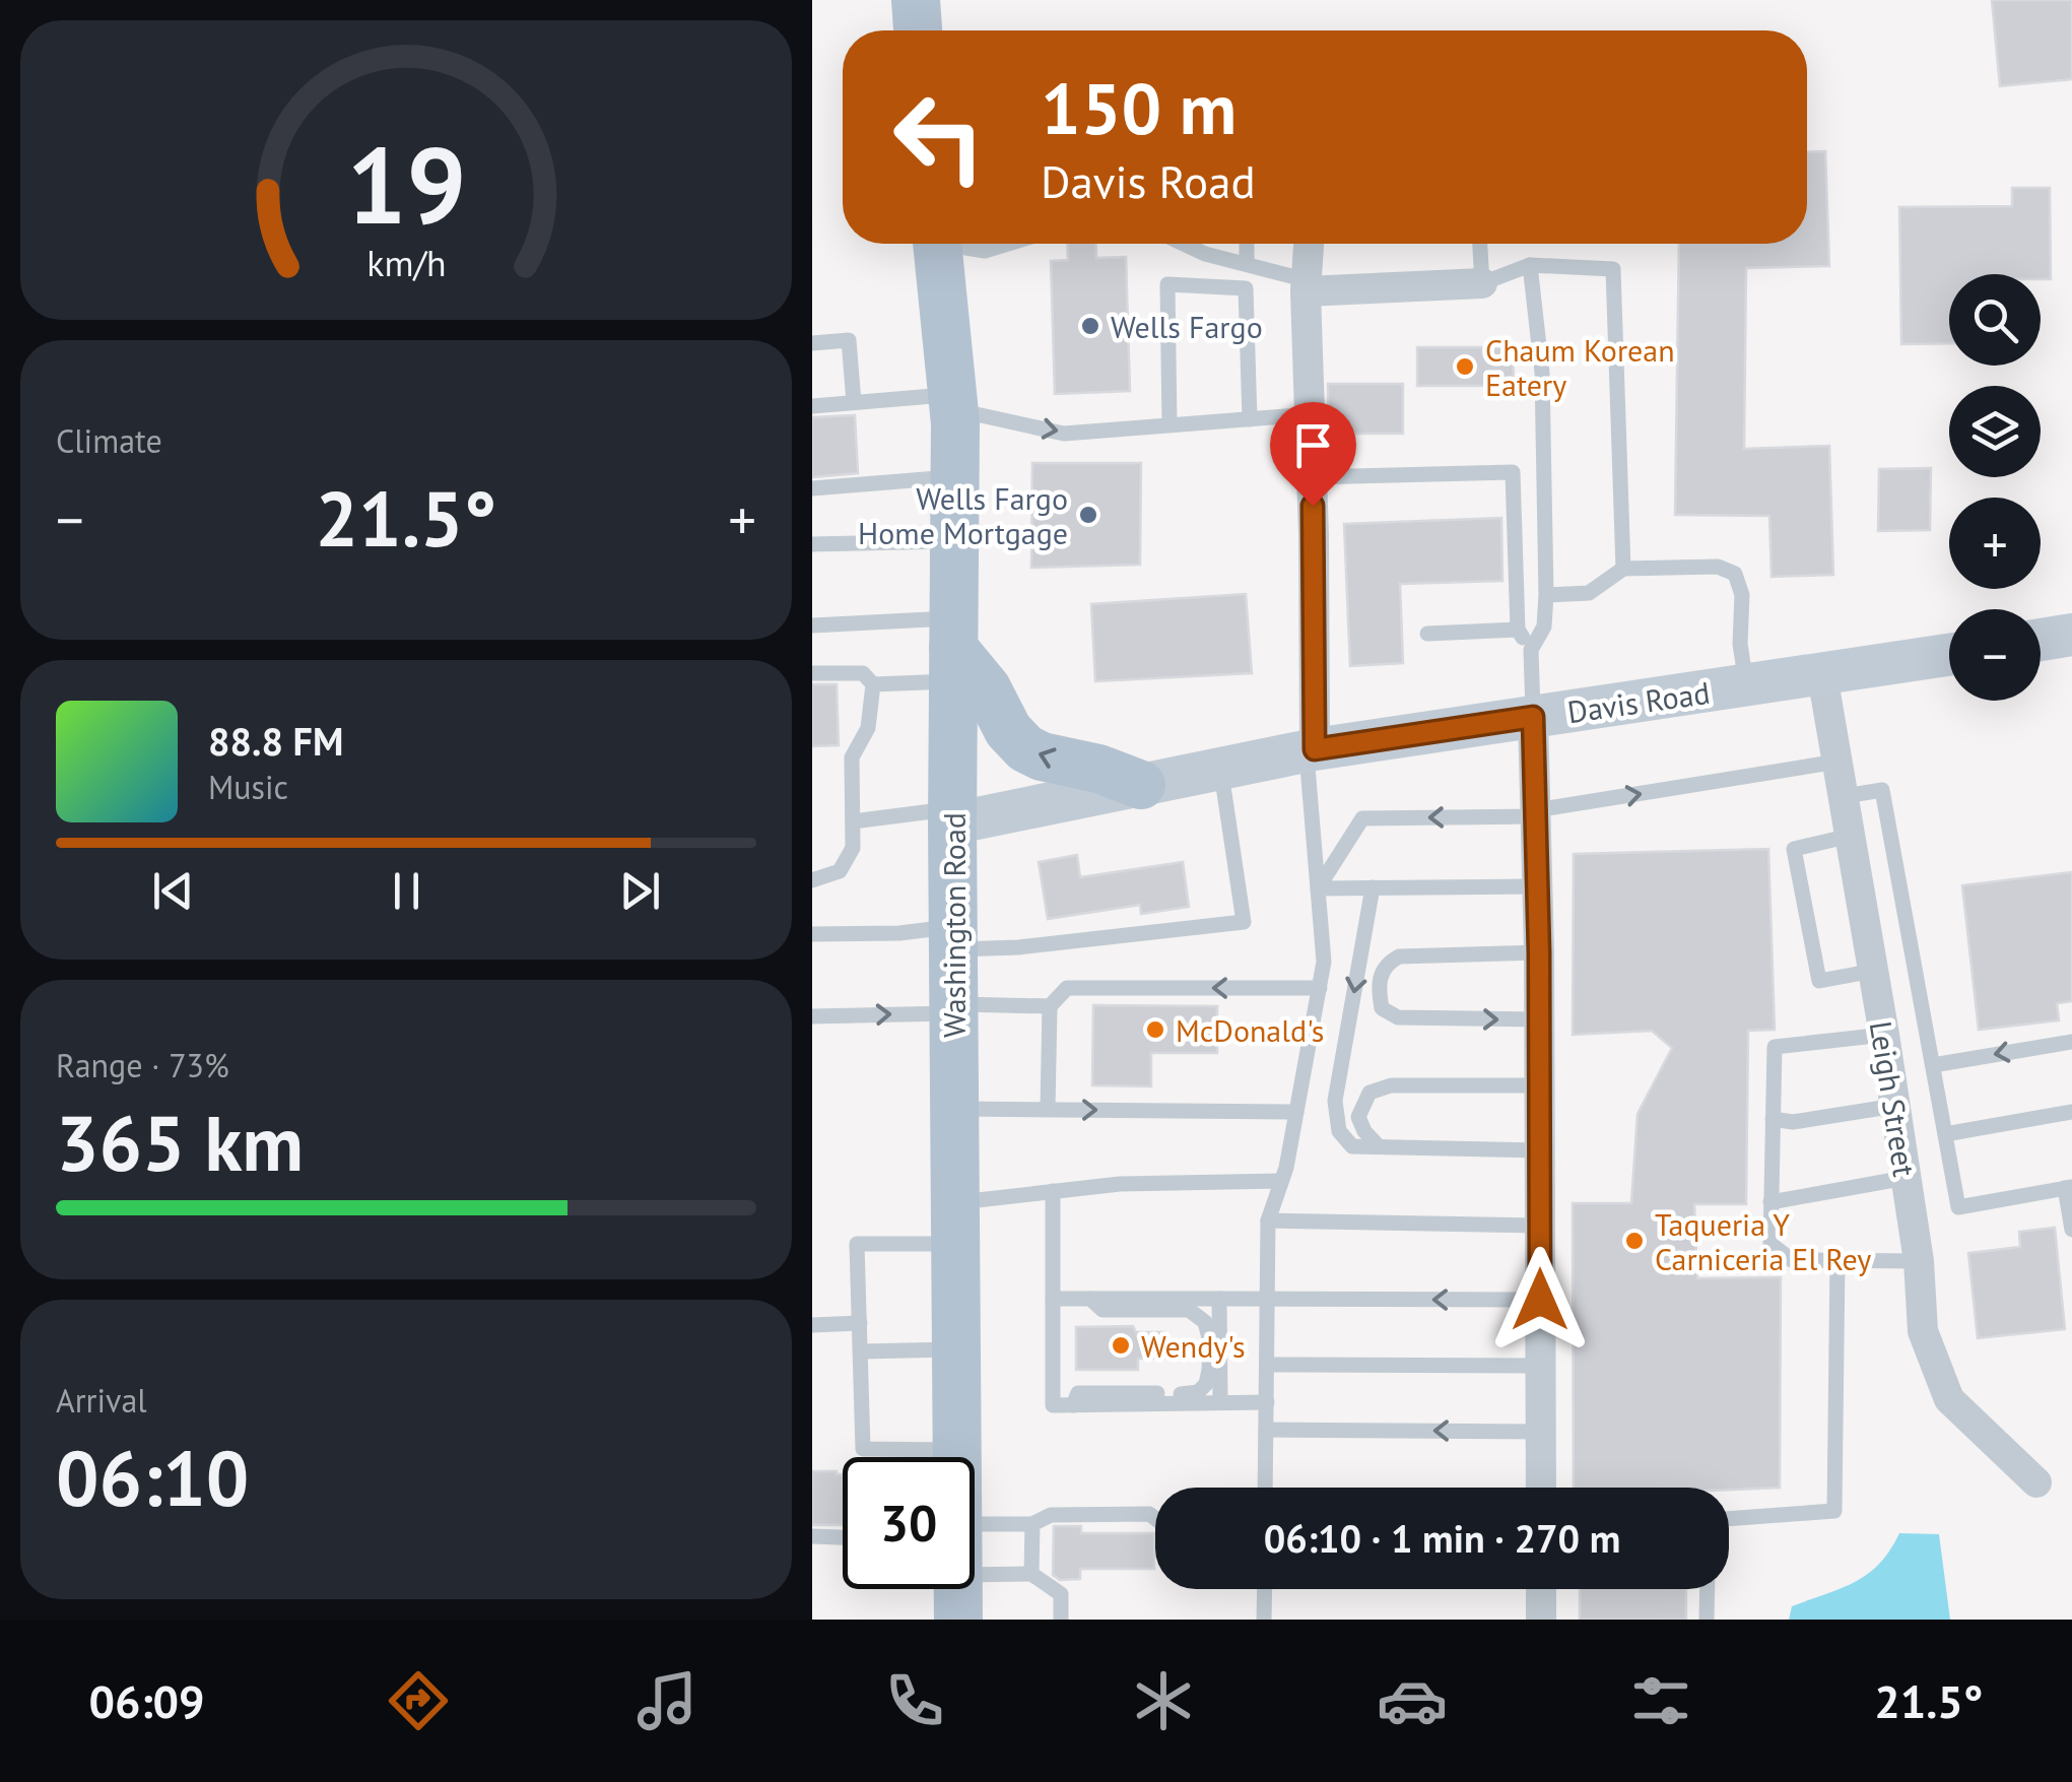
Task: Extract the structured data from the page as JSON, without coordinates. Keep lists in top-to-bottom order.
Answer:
{
  "streets": {
    "main road": ["Davis Road", "Washington Road"],
    "street": ["Leigh Street"]
  },
  "crossings": [
    ["Davis Road", "Washington Road"],
    ["Davis Road", "Leigh Street"]
  ],
  "places": [
    "Wells Fargo",
    "Chaum Korean Eatery",
    "Wells Fargo Home Mortgage",
    "McDonald's",
    "Taqueria Y Carniceria El Rey",
    "Wendy's"
  ],
  "page": {
    "turn": ["150 m", "Davis Road"],
    "map_buttons": ["+", "−"],
    "tile": [
      "Climate",
      ["Range · 73%", "365 km"],
      ["Arrival", "06:10"]
    ],
    "heat": ["−", "21.5°", "+"],
    "song": ["88.8 FM", "Music"],
    "limit": "30",
    "trip": "06:10 · 1 min · 270 m",
    "tabs": ["06:09", "21.5°"],
    "gauge": ["19", "km/h"]
  }
}
